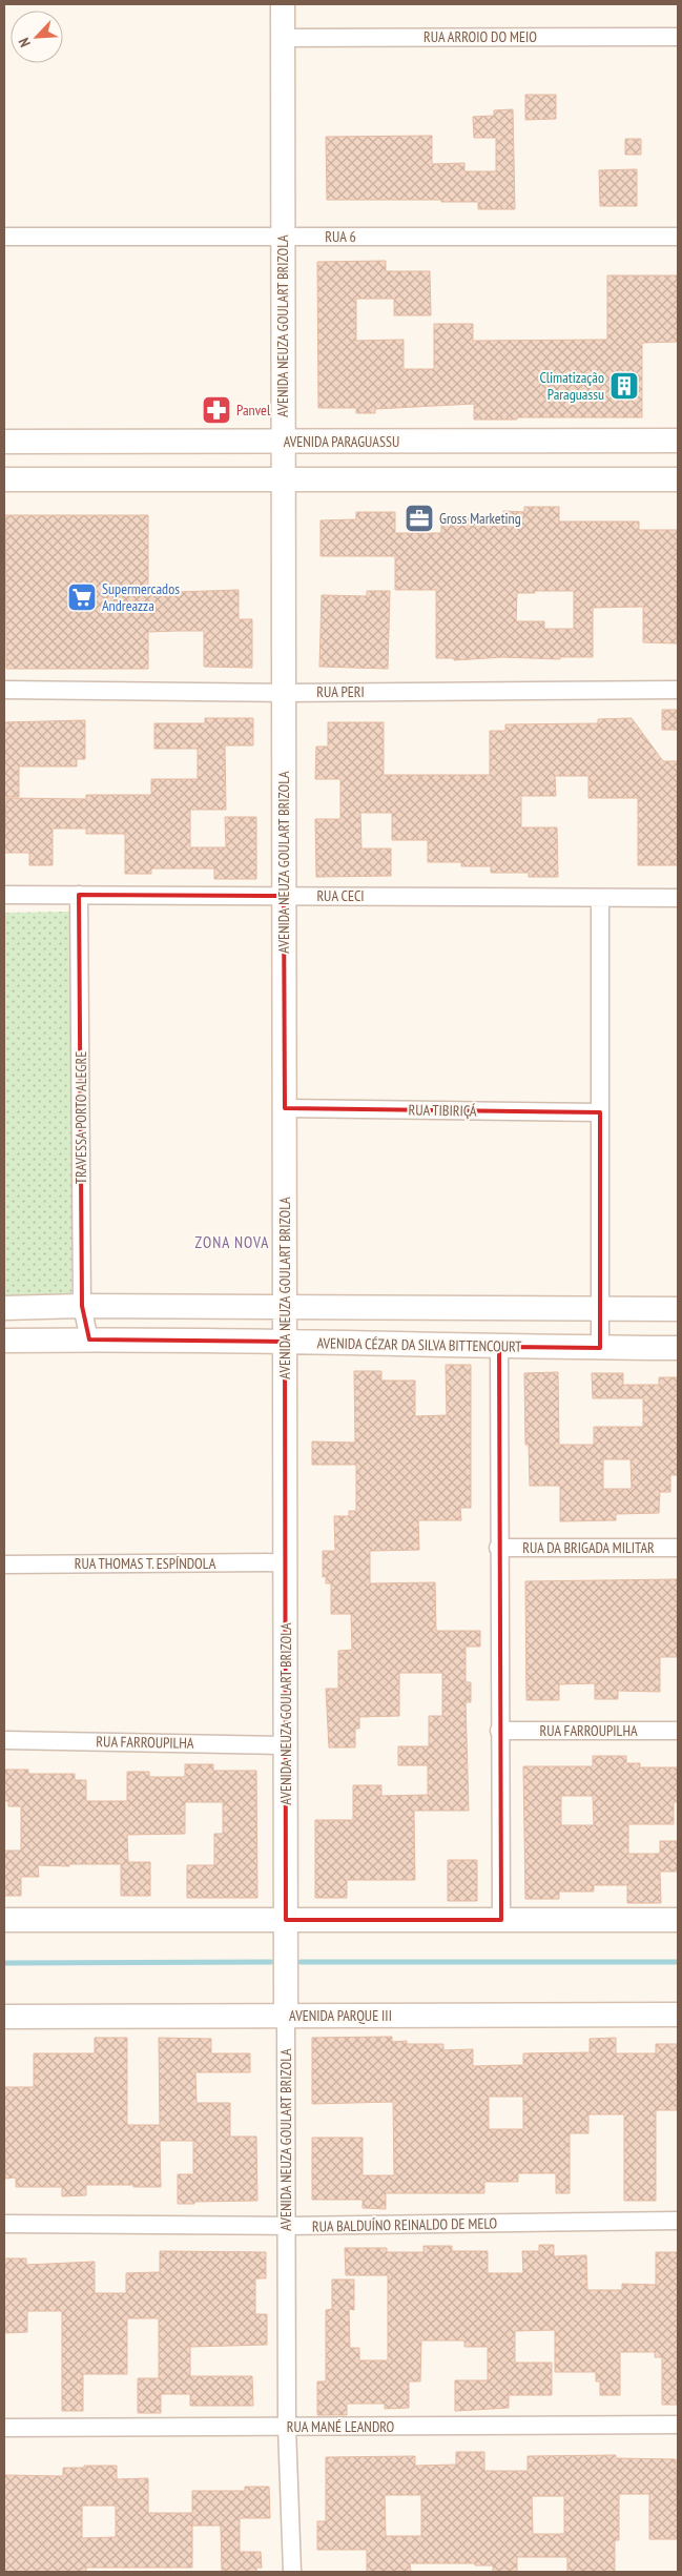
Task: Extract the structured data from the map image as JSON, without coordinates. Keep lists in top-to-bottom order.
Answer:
{
  "streets": {
    "street": [
      "RUA ARROIO DO MEIO",
      "RUA 6",
      "AVENIDA NEUZA GOULART BRIZOLA",
      "AVENIDA PARAGUASSU",
      "RUA PERI",
      "RUA CECI",
      "RUA TIBIRIÇÁ",
      "TRAVESSA PORTO ALEGRE",
      "AVENIDA CÉZAR DA SILVA BITTENCOURT",
      "RUA DA BRIGADA MILITAR",
      "RUA THOMAS T. ESPÍNDOLA",
      "RUA FARROUPILHA",
      "AVENIDA PARQUE III",
      "RUA BALDUÍNO REINALDO DE MELO",
      "RUA MANÉ LEANDRO"
    ]
  },
  "crossings": [
    ["RUA ARROIO DO MEIO", "AVENIDA NEUZA GOULART BRIZOLA"],
    ["RUA 6", "AVENIDA NEUZA GOULART BRIZOLA"],
    ["AVENIDA NEUZA GOULART BRIZOLA", "AVENIDA PARAGUASSU"],
    ["AVENIDA NEUZA GOULART BRIZOLA", "RUA PERI"],
    ["AVENIDA NEUZA GOULART BRIZOLA", "RUA CECI"],
    ["AVENIDA NEUZA GOULART BRIZOLA", "RUA TIBIRIÇÁ"],
    ["AVENIDA NEUZA GOULART BRIZOLA", "AVENIDA CÉZAR DA SILVA BITTENCOURT"],
    ["AVENIDA NEUZA GOULART BRIZOLA", "RUA THOMAS T. ESPÍNDOLA"],
    ["AVENIDA NEUZA GOULART BRIZOLA", "RUA FARROUPILHA"],
    ["AVENIDA NEUZA GOULART BRIZOLA", "AVENIDA PARQUE III"],
    ["AVENIDA NEUZA GOULART BRIZOLA", "RUA BALDUÍNO REINALDO DE MELO"],
    ["AVENIDA NEUZA GOULART BRIZOLA", "RUA MANÉ LEANDRO"],
    ["RUA CECI", "TRAVESSA PORTO ALEGRE"],
    ["TRAVESSA PORTO ALEGRE", "AVENIDA CÉZAR DA SILVA BITTENCOURT"]
  ],
  "districts": ["ZONA NOVA"],
  "places": {
    "building": ["Climatização Paraguassu"],
    "pharmacy": ["Panvel"],
    "office": ["Gross Marketing"],
    "supermarket": ["Supermercados Andreazza"]
  },
  "north": "bottom left"
}
